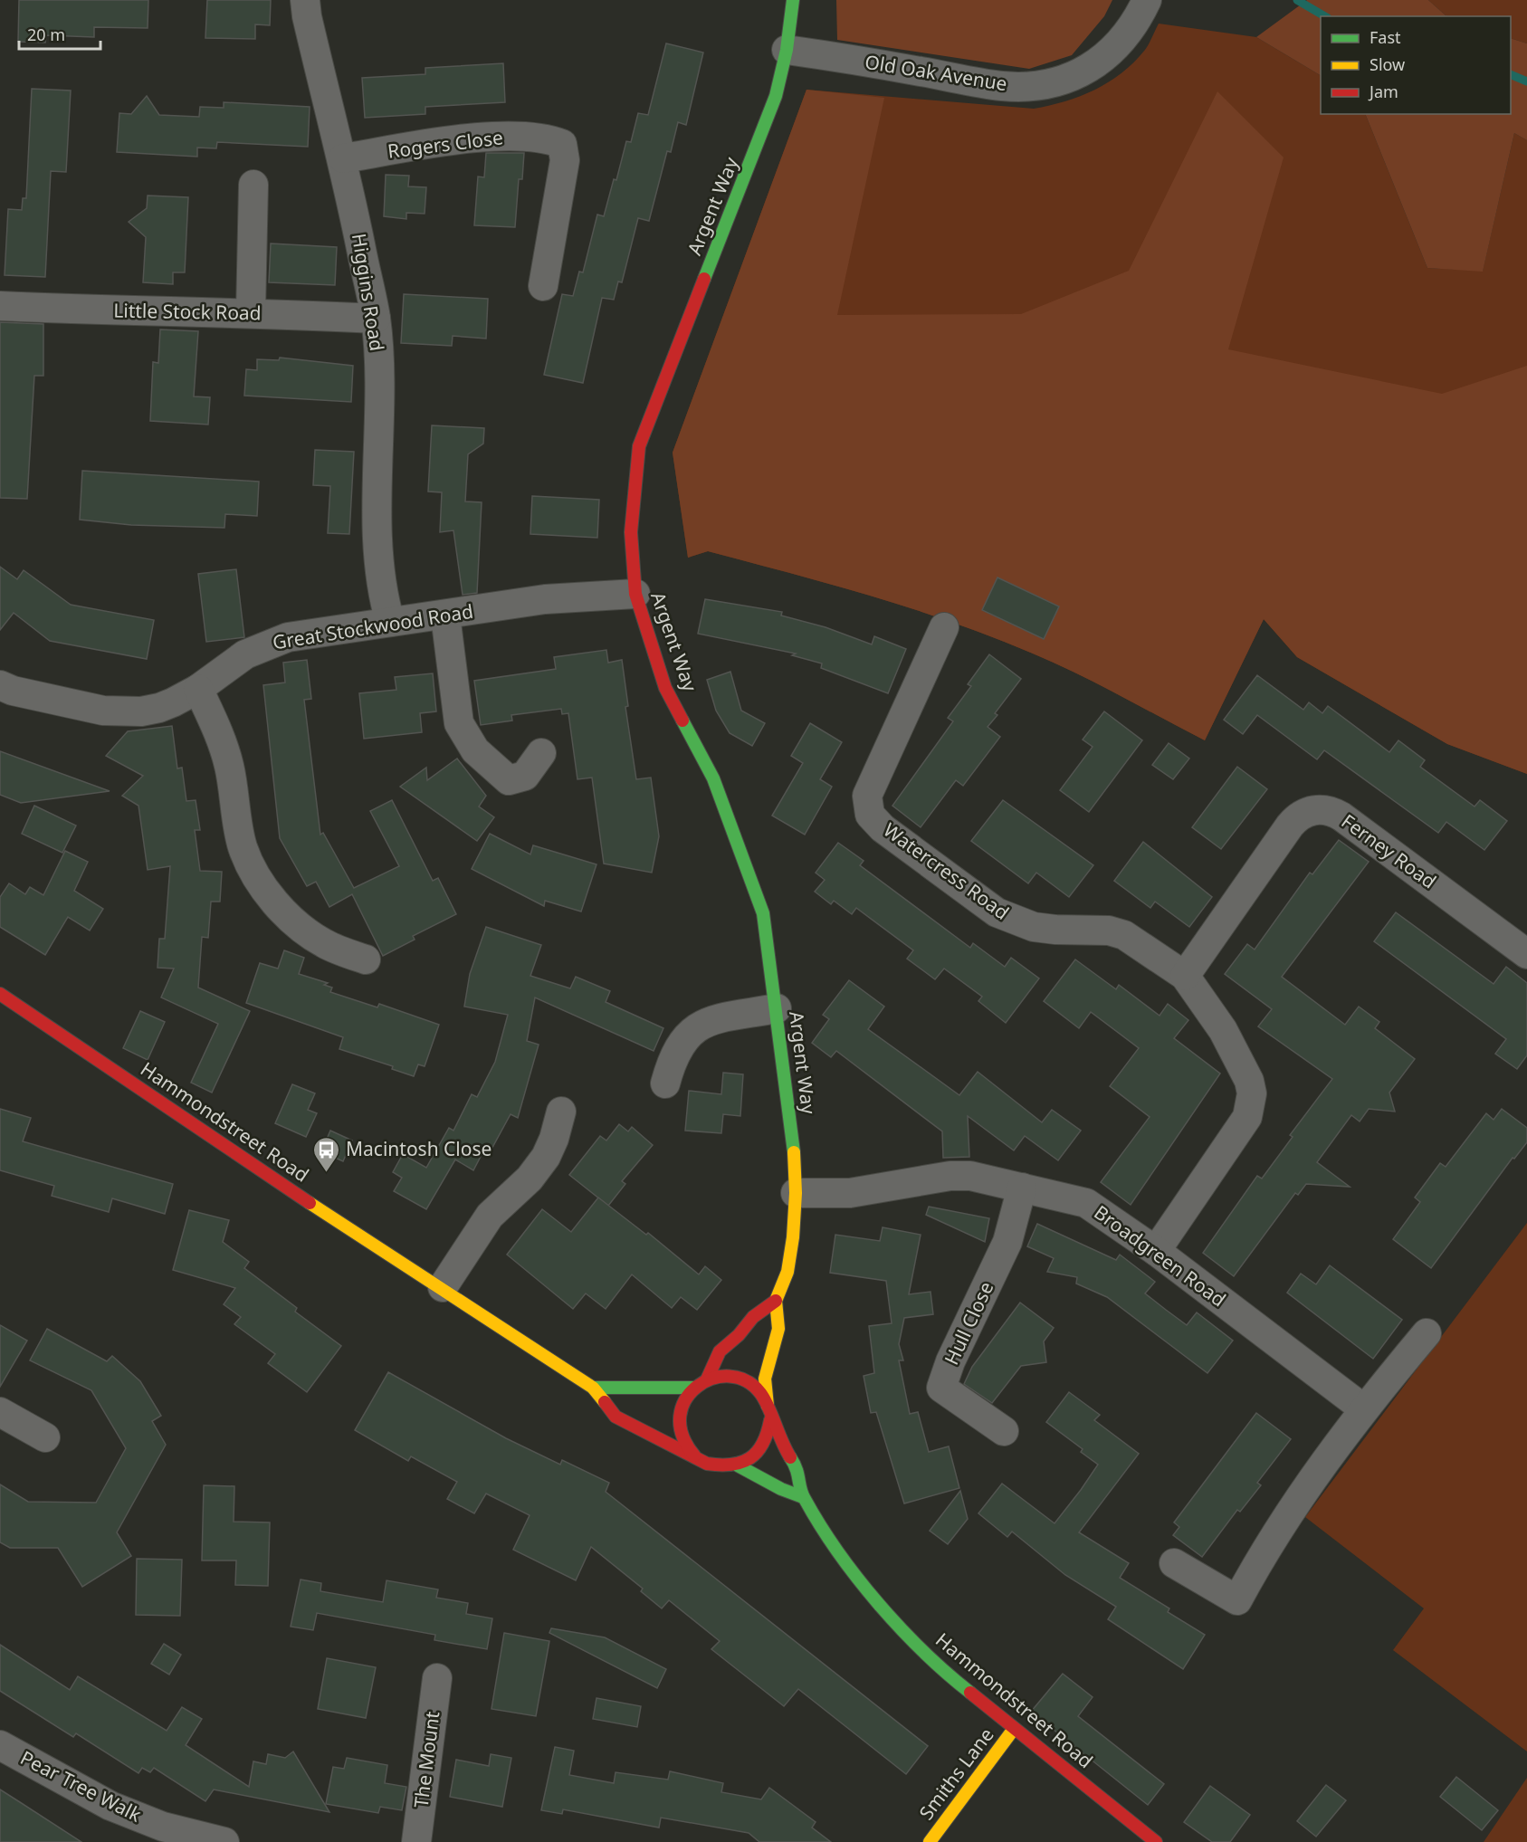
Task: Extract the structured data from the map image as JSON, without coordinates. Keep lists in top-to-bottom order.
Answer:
{
  "streets": {
    "street": [
      "Old Oak Avenue",
      "Rogers Close",
      "Argent Way",
      "Higgins Road",
      "Little Stock Road",
      "Great Stockwood Road",
      "Ferney Road",
      "Watercress Road",
      "Hammondstreet Road",
      "Broadgreen Road",
      "Hull Close",
      "The Mount",
      "Smiths Lane",
      "Pear Tree Walk"
    ]
  },
  "crossings": [
    ["Old Oak Avenue", "Argent Way"],
    ["Rogers Close", "Higgins Road"],
    ["Argent Way", "Great Stockwood Road"],
    ["Argent Way", "Hammondstreet Road"],
    ["Argent Way", "Broadgreen Road"],
    ["Higgins Road", "Little Stock Road"],
    ["Higgins Road", "Great Stockwood Road"],
    ["Ferney Road", "Watercress Road"],
    ["Watercress Road", "Broadgreen Road"],
    ["Hammondstreet Road", "Smiths Lane"],
    ["Broadgreen Road", "Hull Close"]
  ],
  "places": {
    "bus stop": ["Macintosh Close"]
  },
  "legend": ["Fast", "Slow", "Jam"],
  "scale_bar": "20 m"
}
